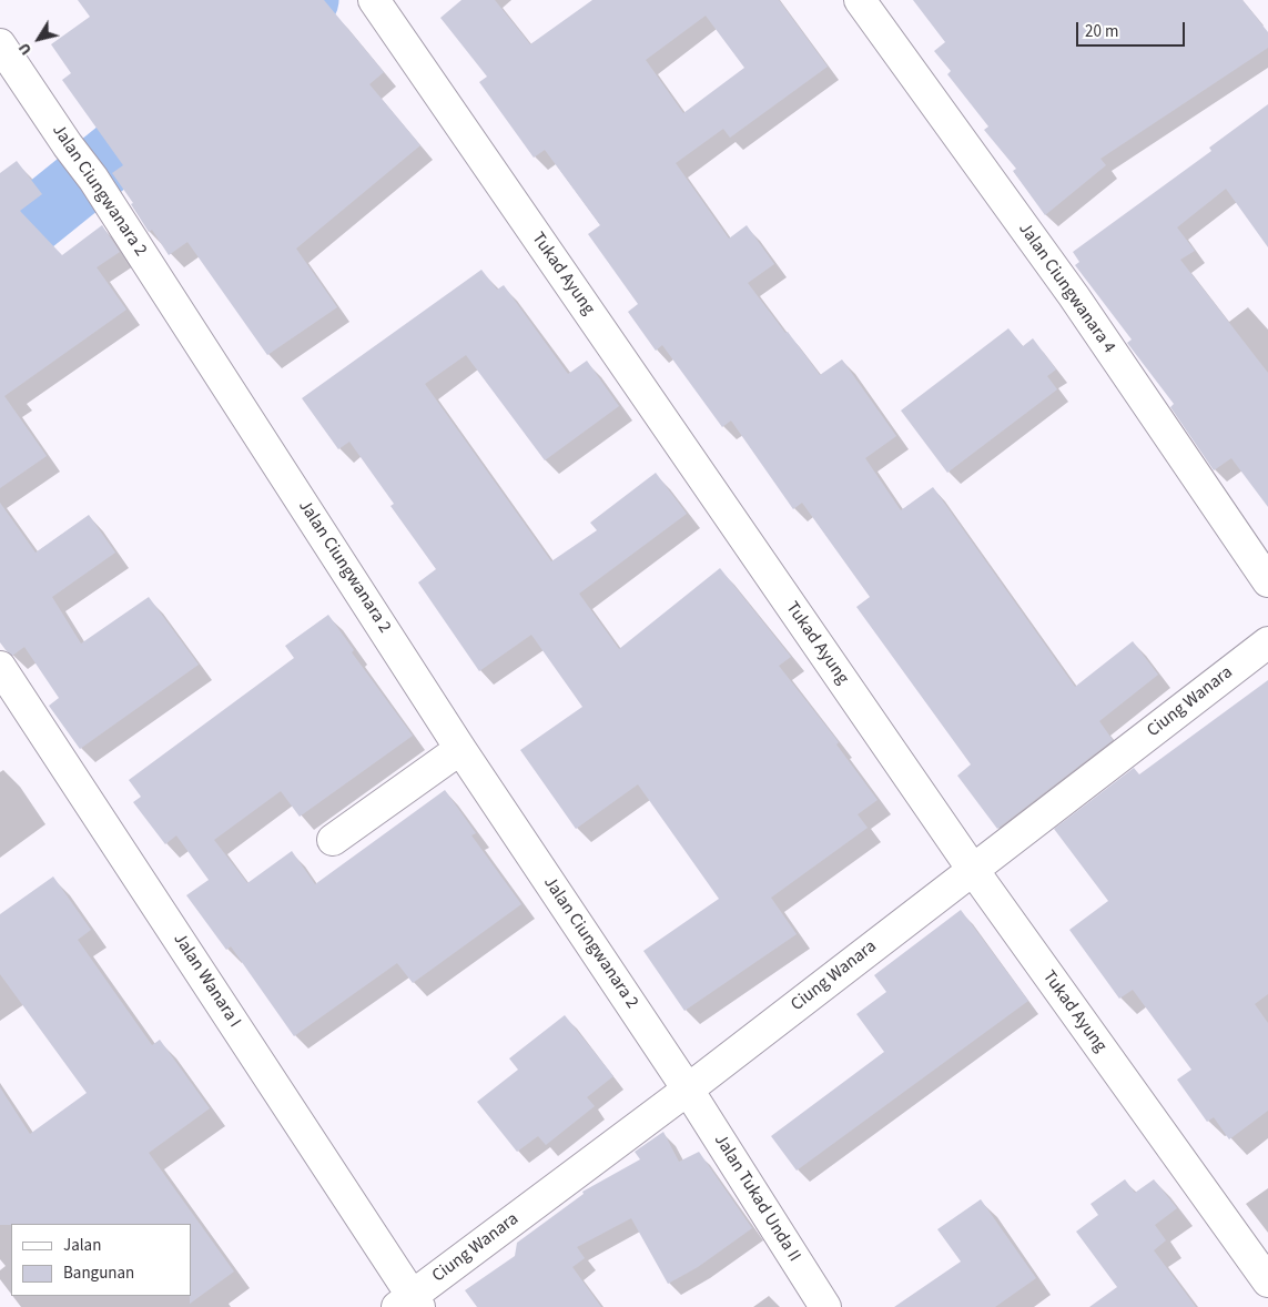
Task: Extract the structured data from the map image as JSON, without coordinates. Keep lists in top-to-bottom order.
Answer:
{
  "streets": {
    "street": [
      "Jalan Ciungwanara 2",
      "Tukad Ayung",
      "Jalan Ciungwanara 4",
      "Ciung Wanara",
      "Jalan Wanara I",
      "Jalan Tukad Unda II"
    ]
  },
  "crossings": [
    ["Jalan Ciungwanara 2", "Ciung Wanara"],
    ["Jalan Ciungwanara 2", "Jalan Tukad Unda II"],
    ["Tukad Ayung", "Ciung Wanara"],
    ["Ciung Wanara", "Jalan Wanara I"],
    ["Ciung Wanara", "Jalan Tukad Unda II"]
  ],
  "legend": ["Jalan", "Bangunan"],
  "scale_bar": "20 m",
  "north": "bottom left"
}
